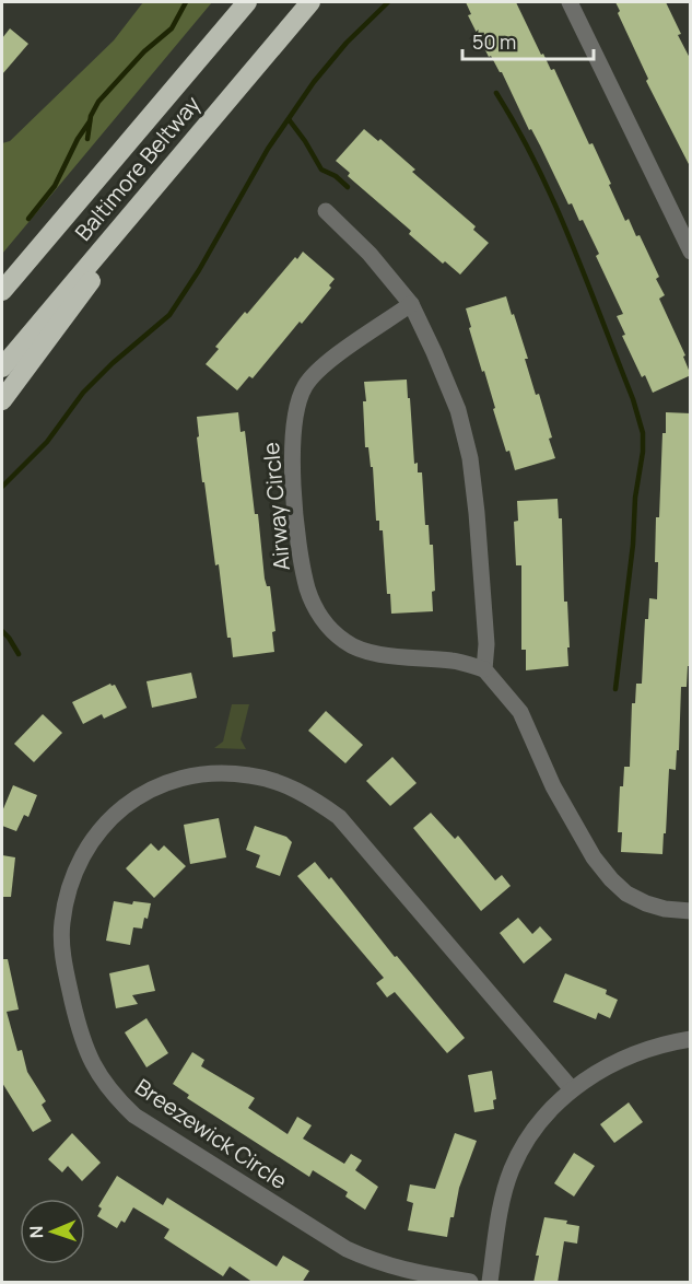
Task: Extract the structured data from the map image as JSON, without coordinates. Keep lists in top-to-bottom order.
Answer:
{
  "streets": {
    "highway": ["Baltimore Beltway"],
    "street": ["Airway Circle", "Breezewick Circle"]
  },
  "scale_bar": "50 m",
  "north": "left"
}
